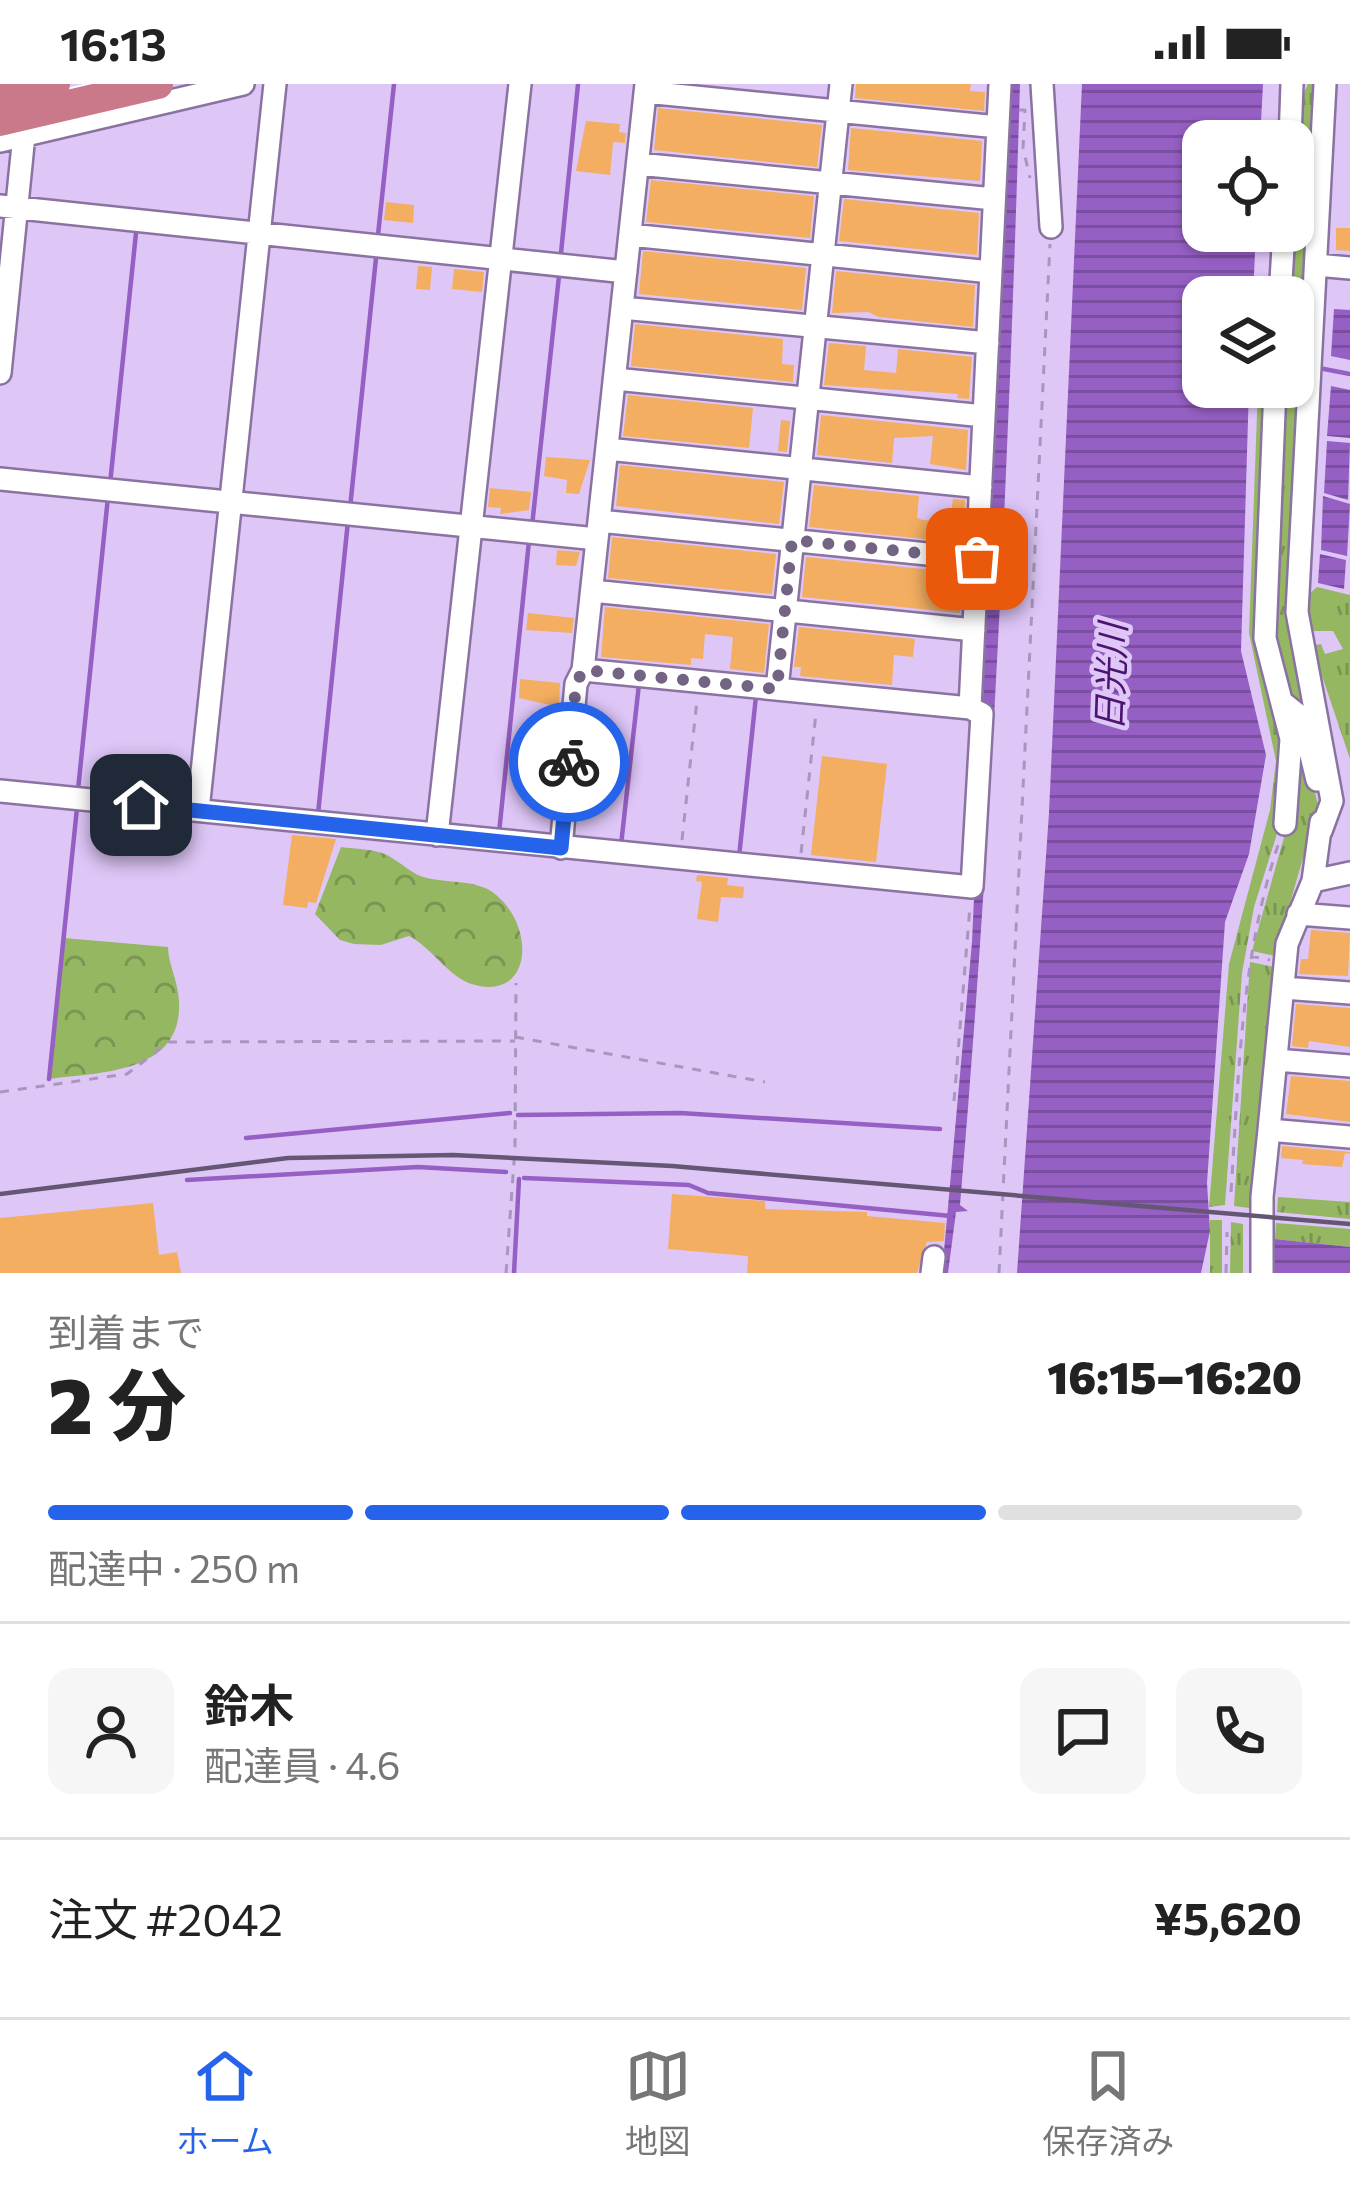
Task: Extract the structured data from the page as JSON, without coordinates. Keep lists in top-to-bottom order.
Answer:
{
  "water": ["日光川"],
  "page": {
    "status": "16:13",
    "heading": ["2 分", "到着まで", "16:15–16:20"],
    "panel": [
      "鈴木",
      "配達員 · 4.6",
      "注文 #2042",
      "¥5,620"
    ],
    "bar": "配達中 · 250 m",
    "tabs": ["ホーム", "地図", "保存済み"]
  }
}
